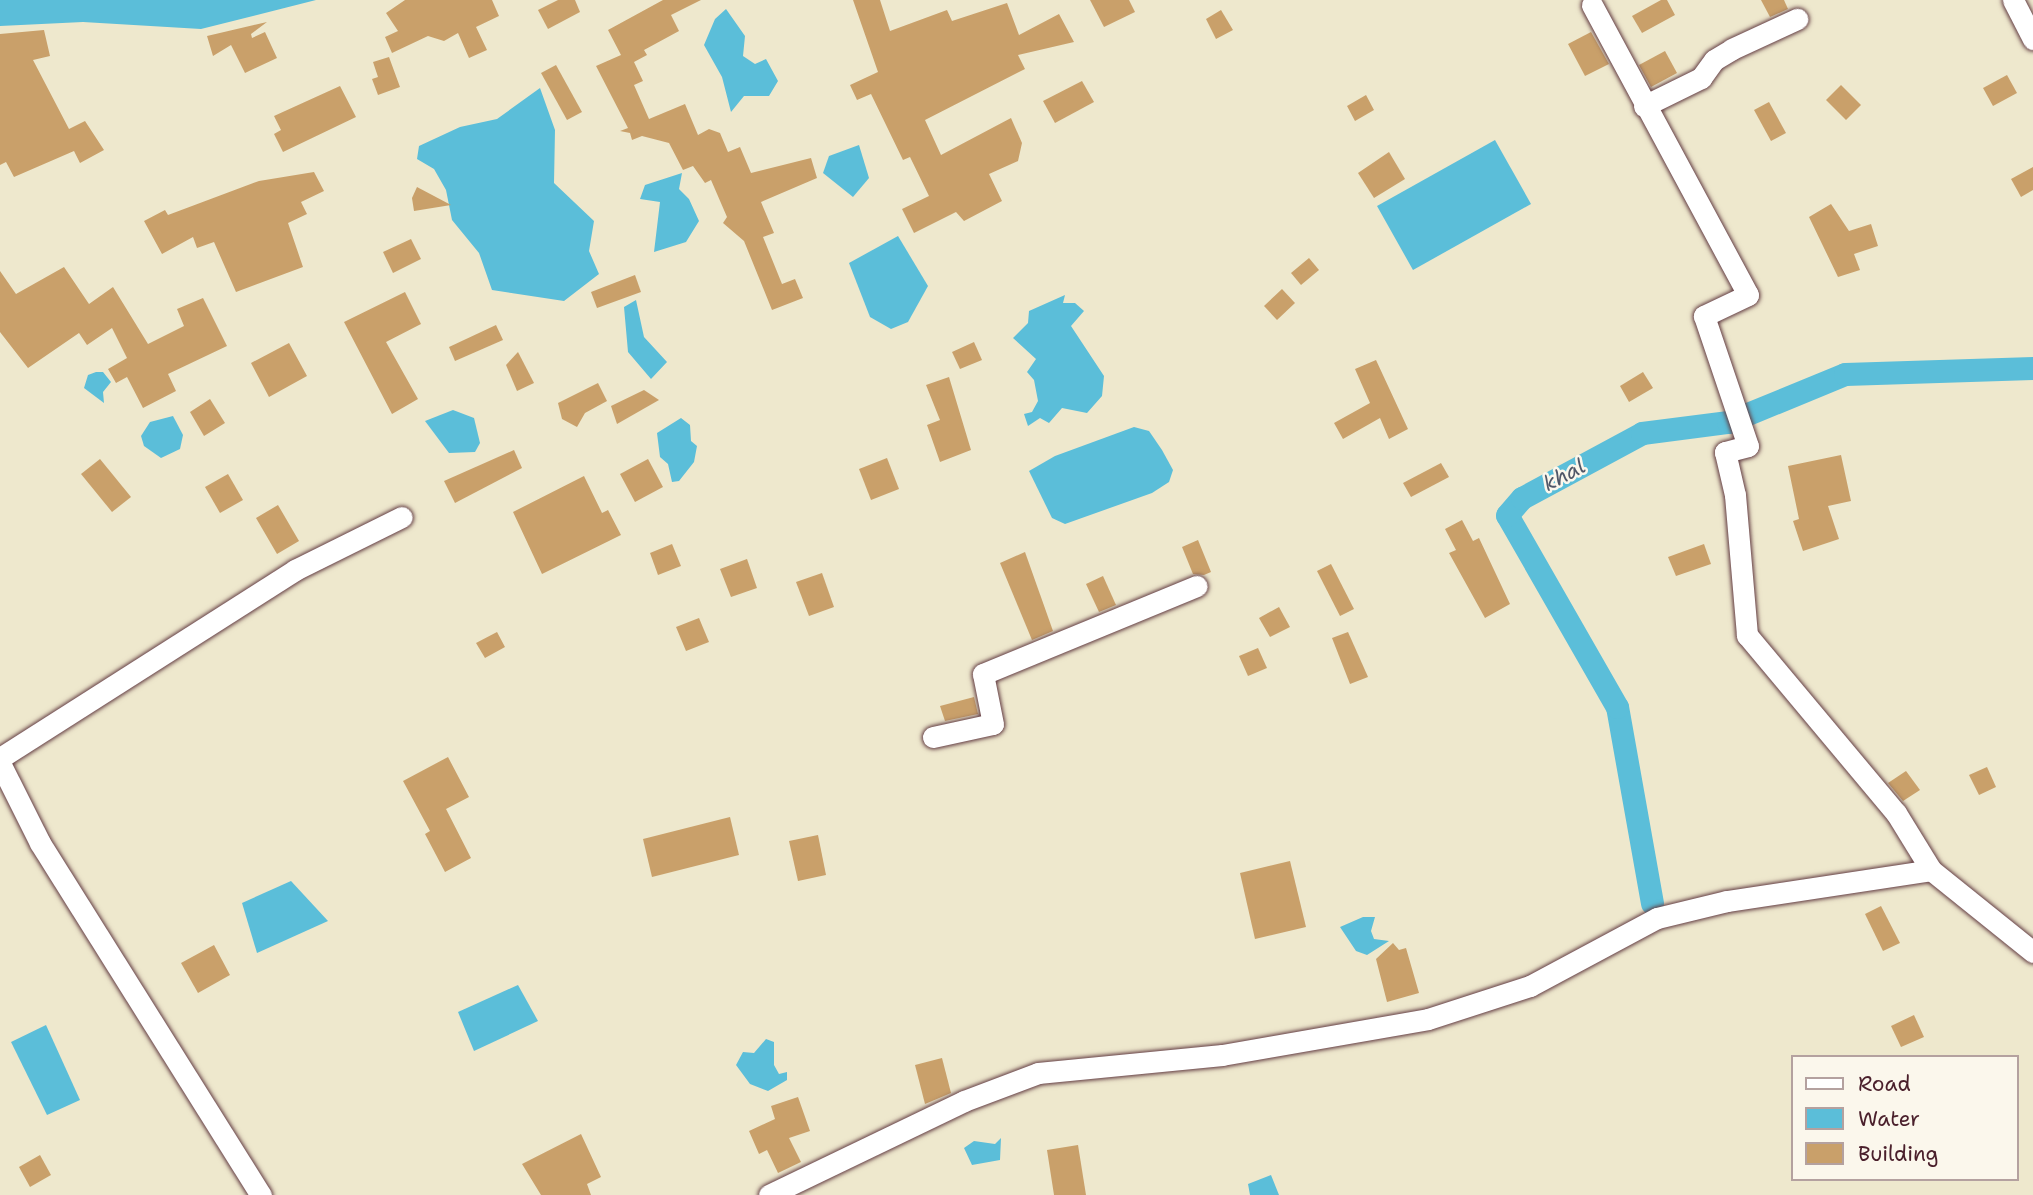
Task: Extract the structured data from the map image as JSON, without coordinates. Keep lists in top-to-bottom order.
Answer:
{
  "water": ["khal"],
  "legend": ["Road", "Water", "Building"]
}
